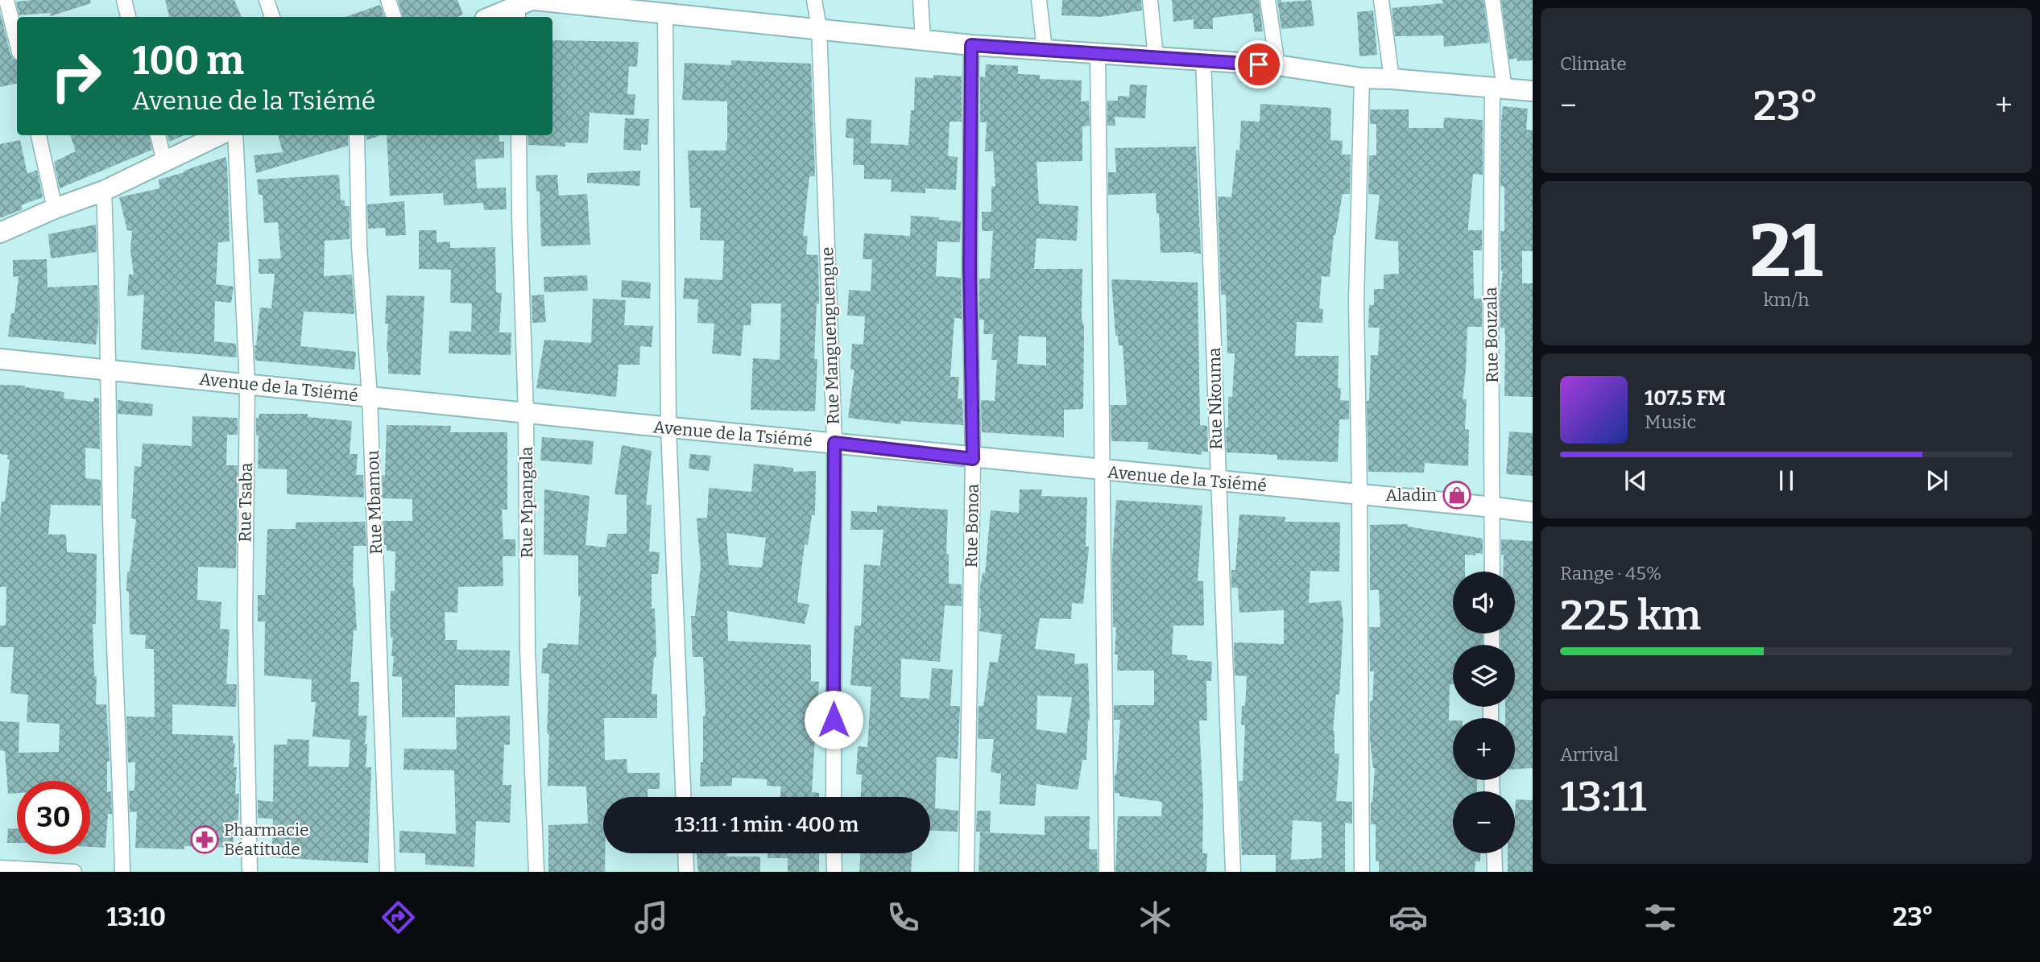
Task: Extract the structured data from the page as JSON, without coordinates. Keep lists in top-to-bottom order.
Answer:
{
  "streets": {
    "main road": ["Avenue de la Tsiémé"],
    "street": [
      "Rue Bouzala",
      "Rue Manguenguengue",
      "Rue Nkouma",
      "Rue Tsaba",
      "Rue Mbamou",
      "Rue Mpangala",
      "Rue Bonoa"
    ]
  },
  "crossings": [
    ["Rue Bouzala", "Avenue de la Tsiémé"],
    ["Rue Manguenguengue", "Avenue de la Tsiémé"],
    ["Avenue de la Tsiémé", "Rue Nkouma"],
    ["Avenue de la Tsiémé", "Rue Tsaba"],
    ["Avenue de la Tsiémé", "Rue Mbamou"],
    ["Avenue de la Tsiémé", "Rue Mpangala"],
    ["Avenue de la Tsiémé", "Rue Bonoa"]
  ],
  "places": {
    "shop": ["Aladin"],
    "pharmacy": ["Pharmacie Béatitude"]
  },
  "page": {
    "tile": [
      "Climate",
      ["21", "km/h"],
      ["Range · 45%", "225 km"],
      ["Arrival", "13:11"]
    ],
    "turn": ["100 m", "Avenue de la Tsiémé"],
    "heat": ["−", "23°", "+"],
    "song": ["107.5 FM", "Music"],
    "map_buttons": ["+", "−"],
    "limit": "30",
    "trip": "13:11 · 1 min · 400 m",
    "tabs": ["13:10", "23°"]
  }
}
